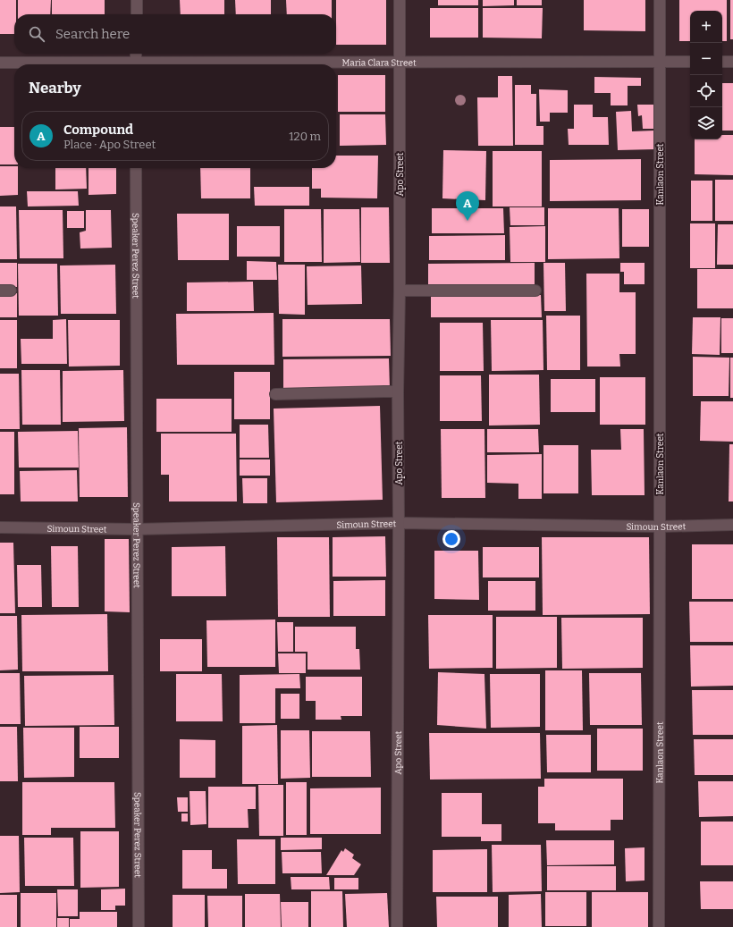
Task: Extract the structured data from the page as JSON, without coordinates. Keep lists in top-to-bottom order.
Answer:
{
  "streets": {
    "street": [
      "Maria Clara Street",
      "Apo Street",
      "Kanlaon Street",
      "Speaker Perez Street",
      "Simoun Street"
    ]
  },
  "crossings": [
    ["Maria Clara Street", "Apo Street"],
    ["Maria Clara Street", "Kanlaon Street"],
    ["Apo Street", "Simoun Street"],
    ["Kanlaon Street", "Simoun Street"],
    ["Speaker Perez Street", "Simoun Street"]
  ],
  "page": {
    "map_buttons": ["+", "−"],
    "search": "Search here",
    "heading": "Nearby",
    "list": [
      {
        "mark": "A",
        "name": "Compound",
        "note": "Place · Apo Street",
        "value": "120 m"
      }
    ],
    "pins": "A"
  }
}
